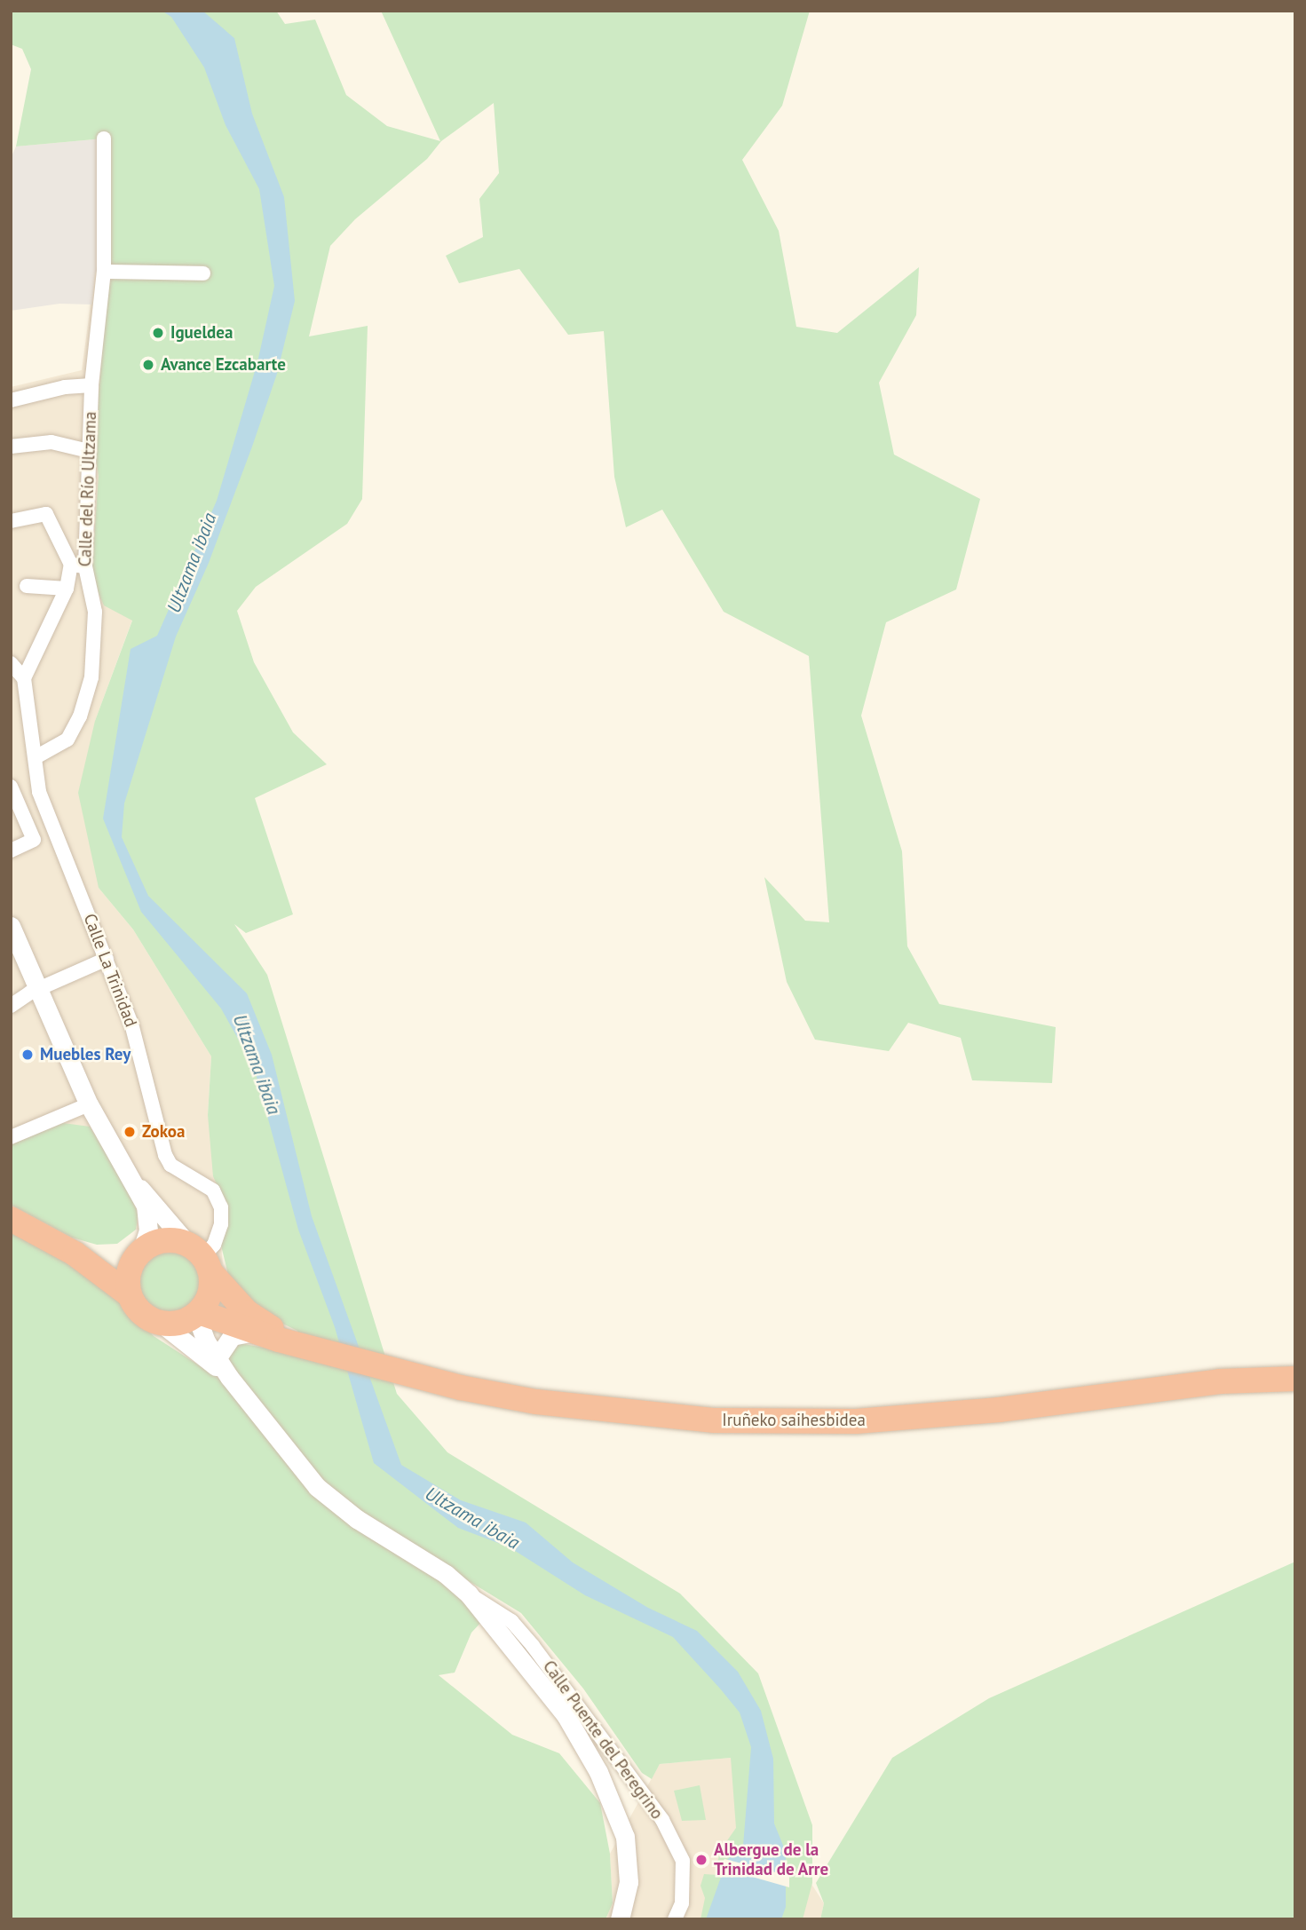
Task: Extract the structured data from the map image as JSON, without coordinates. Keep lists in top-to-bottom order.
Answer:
{
  "streets": {
    "highway": ["Iruñeko saihesbidea"],
    "street": ["Calle del Río Ultzama", "Calle La Trinidad", "Calle Puente del Peregrino"]
  },
  "crossings": [
    ["Calle del Río Ultzama", "Calle La Trinidad"],
    ["Calle La Trinidad", "Iruñeko saihesbidea"]
  ],
  "water": ["Ultzama ibaia"],
  "places": [
    "Igueldea",
    "Avance Ezcabarte",
    "Muebles Rey",
    "Zokoa",
    "Albergue de la Trinidad de Arre"
  ]
}
